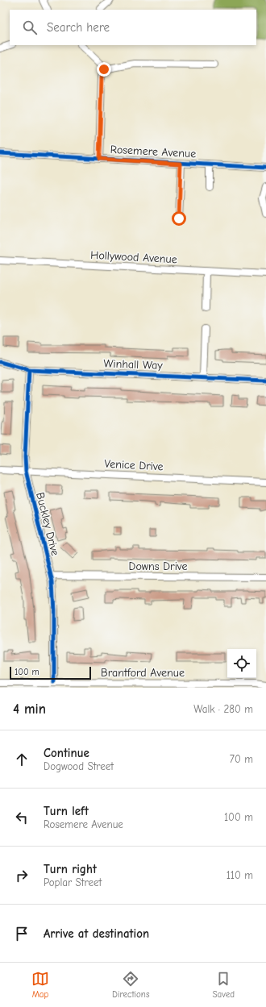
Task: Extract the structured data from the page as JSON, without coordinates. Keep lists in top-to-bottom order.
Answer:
{
  "streets": {
    "street": [
      "Rosemere Avenue",
      "Hollywood Avenue",
      "Winhall Way",
      "Venice Drive",
      "Buckley Drive",
      "Downs Drive",
      "Brantford Avenue"
    ]
  },
  "crossings": [
    ["Winhall Way", "Buckley Drive"],
    ["Venice Drive", "Buckley Drive"],
    ["Buckley Drive", "Downs Drive"],
    ["Buckley Drive", "Brantford Avenue"]
  ],
  "scale_bar": "100 m",
  "page": {
    "search": "Search here",
    "scale": "100 m",
    "heading": ["4 min", "Walk · 280 m"],
    "list": [
      ["Continue", "Dogwood Street", "70 m"],
      ["Turn left", "Rosemere Avenue", "100 m"],
      ["Turn right", "Poplar Street", "110 m"],
      "Arrive at destination"
    ],
    "nav": ["Map", "Directions", "Saved"]
  }
}
